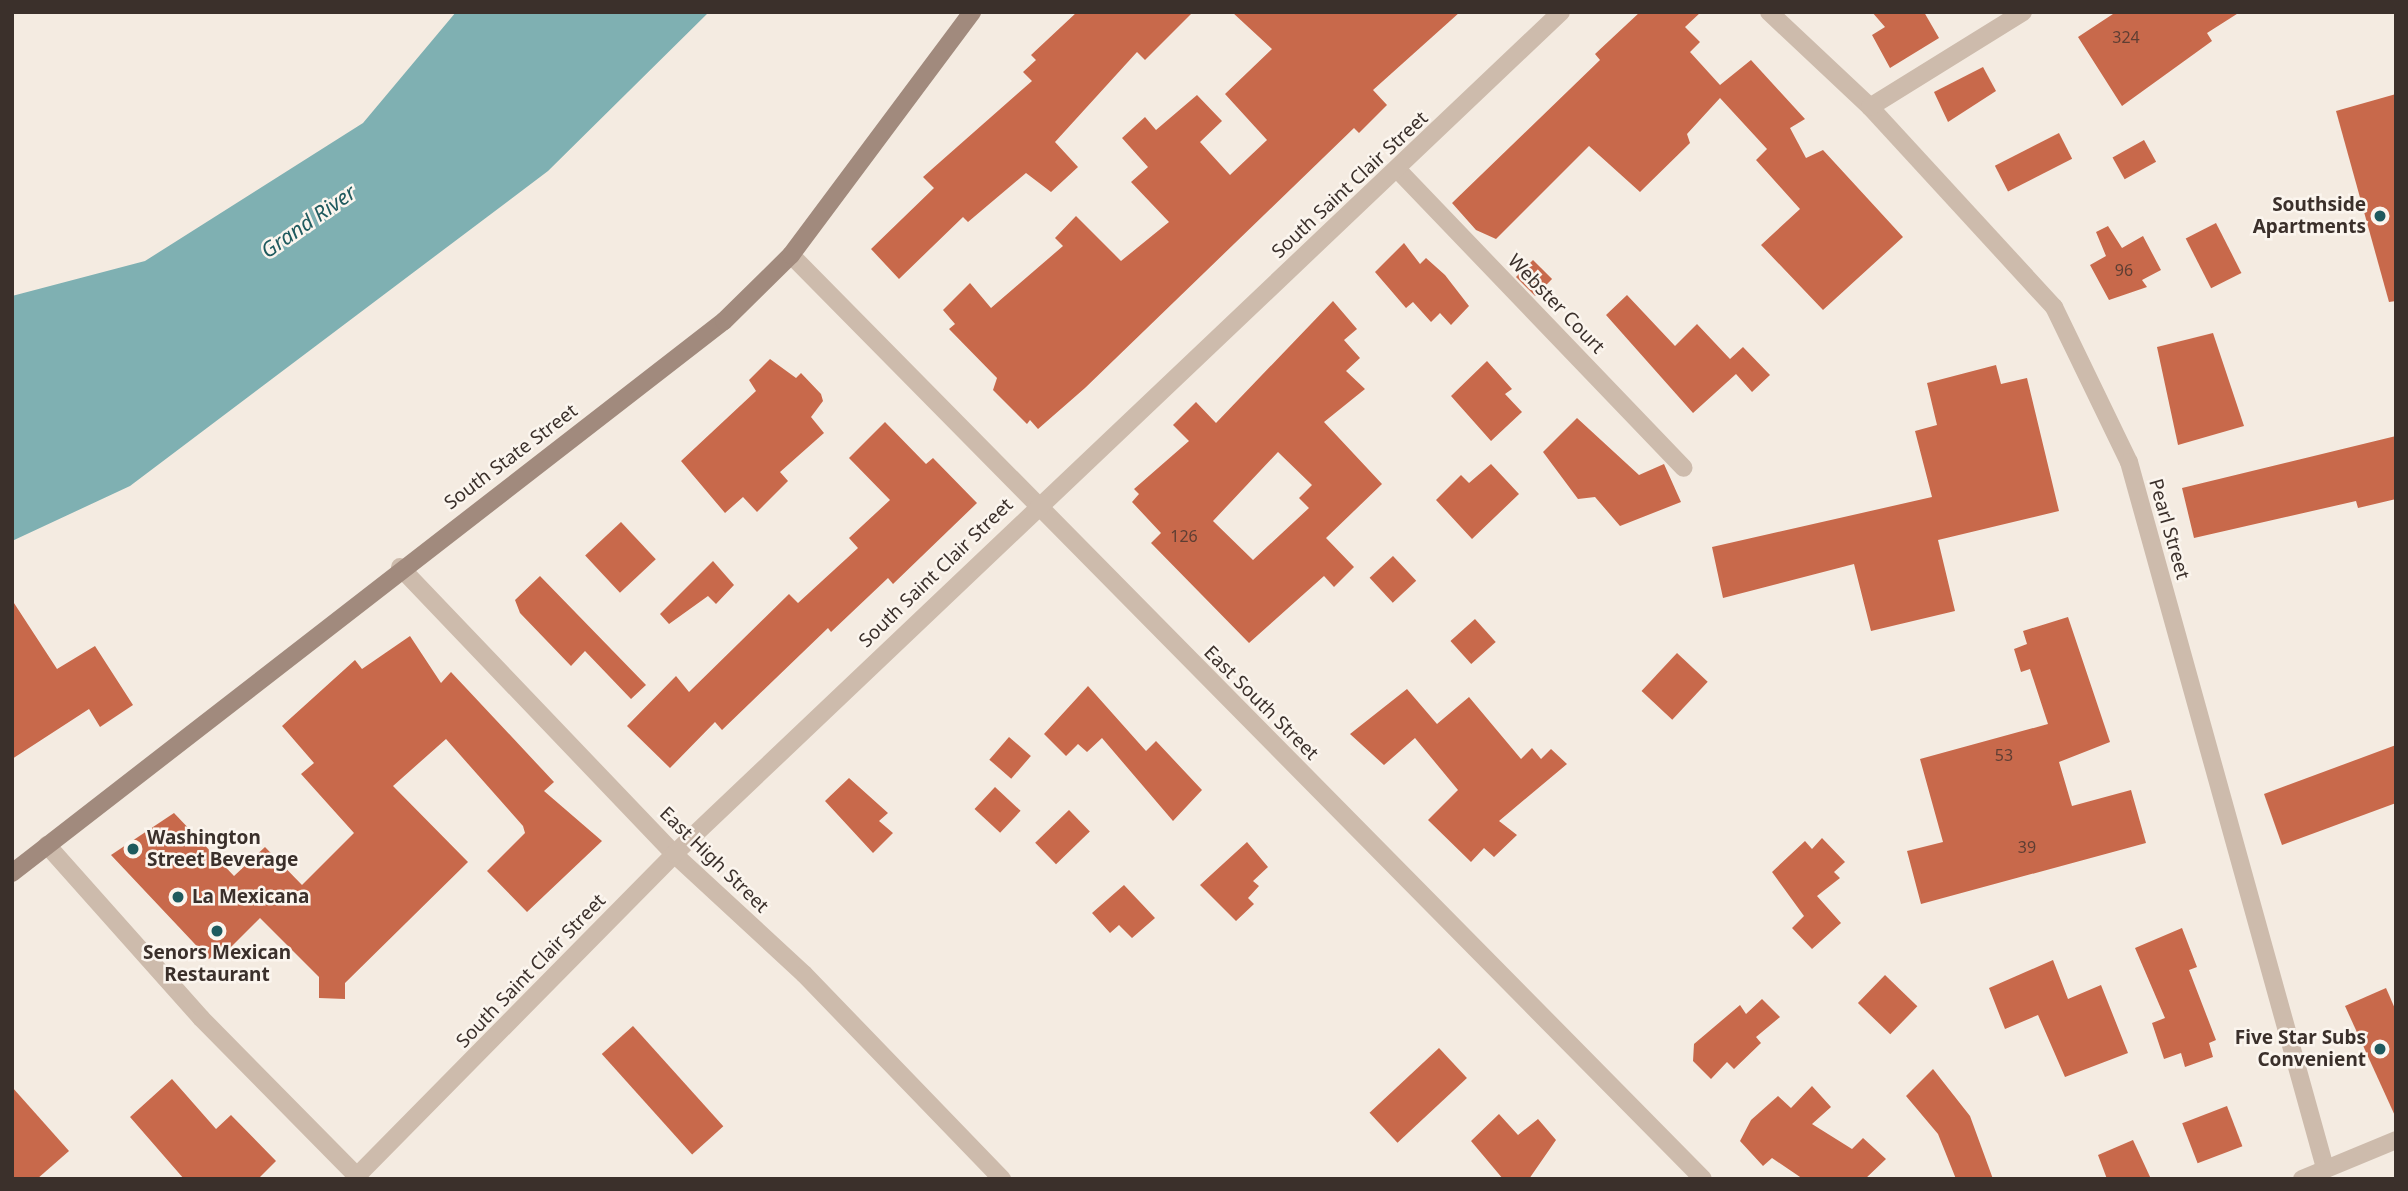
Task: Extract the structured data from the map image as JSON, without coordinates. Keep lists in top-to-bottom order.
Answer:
{
  "streets": {
    "main road": ["South State Street"],
    "street": [
      "South Saint Clair Street",
      "Webster Court",
      "Pearl Street",
      "East South Street",
      "East High Street"
    ]
  },
  "crossings": [
    ["South Saint Clair Street", "Webster Court"],
    ["South Saint Clair Street", "East South Street"],
    ["South Saint Clair Street", "East High Street"],
    ["South State Street", "East South Street"],
    ["South State Street", "East High Street"]
  ],
  "water": ["Grand River"],
  "places": [
    "Southside Apartments",
    "Washington Street Beverage",
    "La Mexicana",
    "Senors Mexican Restaurant",
    "Five Star Subs Convenient"
  ],
  "house_numbers": [
    "324",
    "96",
    "126",
    "53",
    "39"
  ]
}
